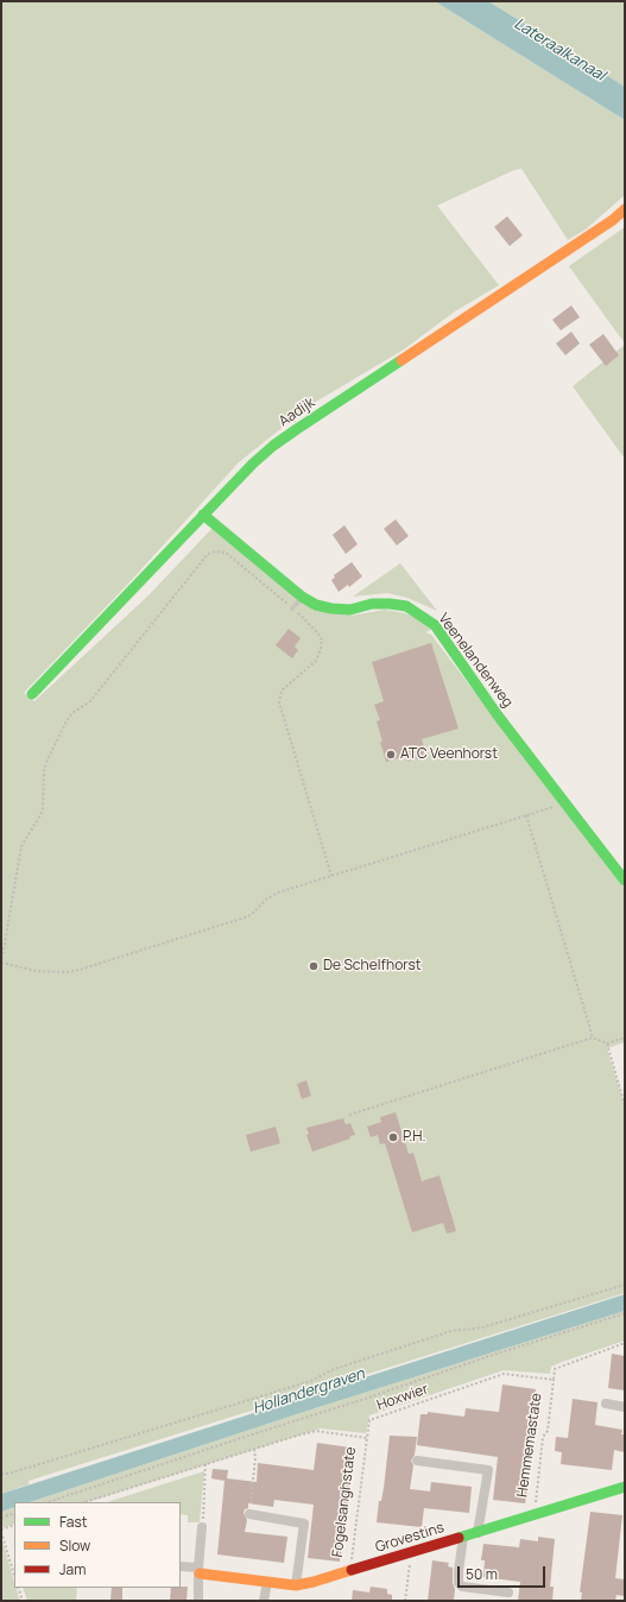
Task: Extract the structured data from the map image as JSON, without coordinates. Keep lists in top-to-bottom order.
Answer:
{
  "streets": {
    "street": ["Aadijk", "Veenelandenweg", "Grovestins"],
    "path": ["Hoxwier", "Hemmemastate", "Fogelsanghstate"]
  },
  "crossings": [
    ["Aadijk", "Veenelandenweg"],
    ["Hoxwier", "Hemmemastate"],
    ["Hoxwier", "Fogelsanghstate"],
    ["Hemmemastate", "Grovestins"],
    ["Fogelsanghstate", "Grovestins"]
  ],
  "water": ["Lateraalkanaal", "Hollandergraven"],
  "places": ["ATC Veenhorst", "De Schelfhorst", "P.H."],
  "legend": ["Fast", "Slow", "Jam"],
  "scale_bar": "50 m"
}
